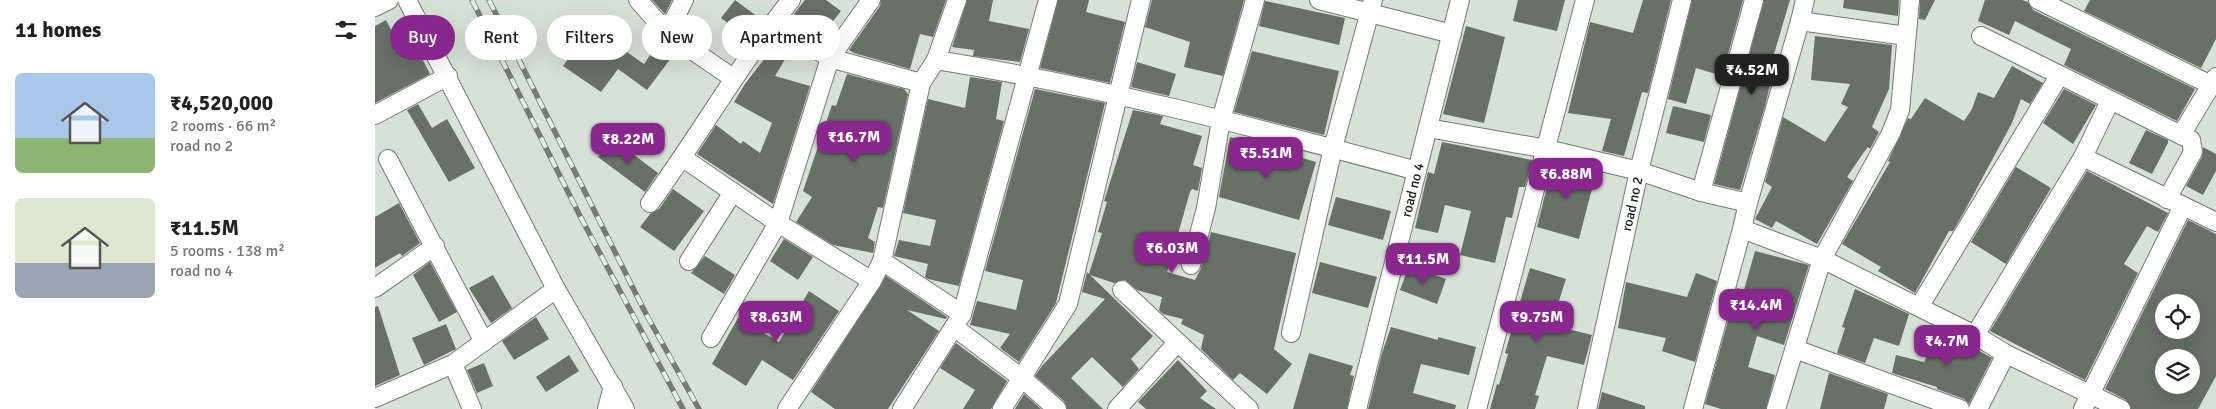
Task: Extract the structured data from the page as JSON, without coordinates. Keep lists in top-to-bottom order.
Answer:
{
  "streets": {
    "street": ["road no 4", "road no 2"]
  },
  "page": {
    "heading": "11 homes",
    "chip": [
      "Buy",
      "Rent",
      "Filters",
      "New",
      "Apartment"
    ],
    "price": [
      "₹4.52M",
      "₹16.7M",
      "₹8.22M",
      "₹5.51M",
      "₹6.88M",
      "₹6.03M",
      "₹11.5M",
      "₹14.4M",
      "₹8.63M",
      "₹9.75M",
      "₹4.7M"
    ],
    "list": [
      {
        "name": "₹4,520,000",
        "note": "2 rooms · 66 m² · road no 2"
      },
      {
        "name": "₹11.5M",
        "note": "5 rooms · 138 m² · road no 4"
      }
    ]
  }
}
